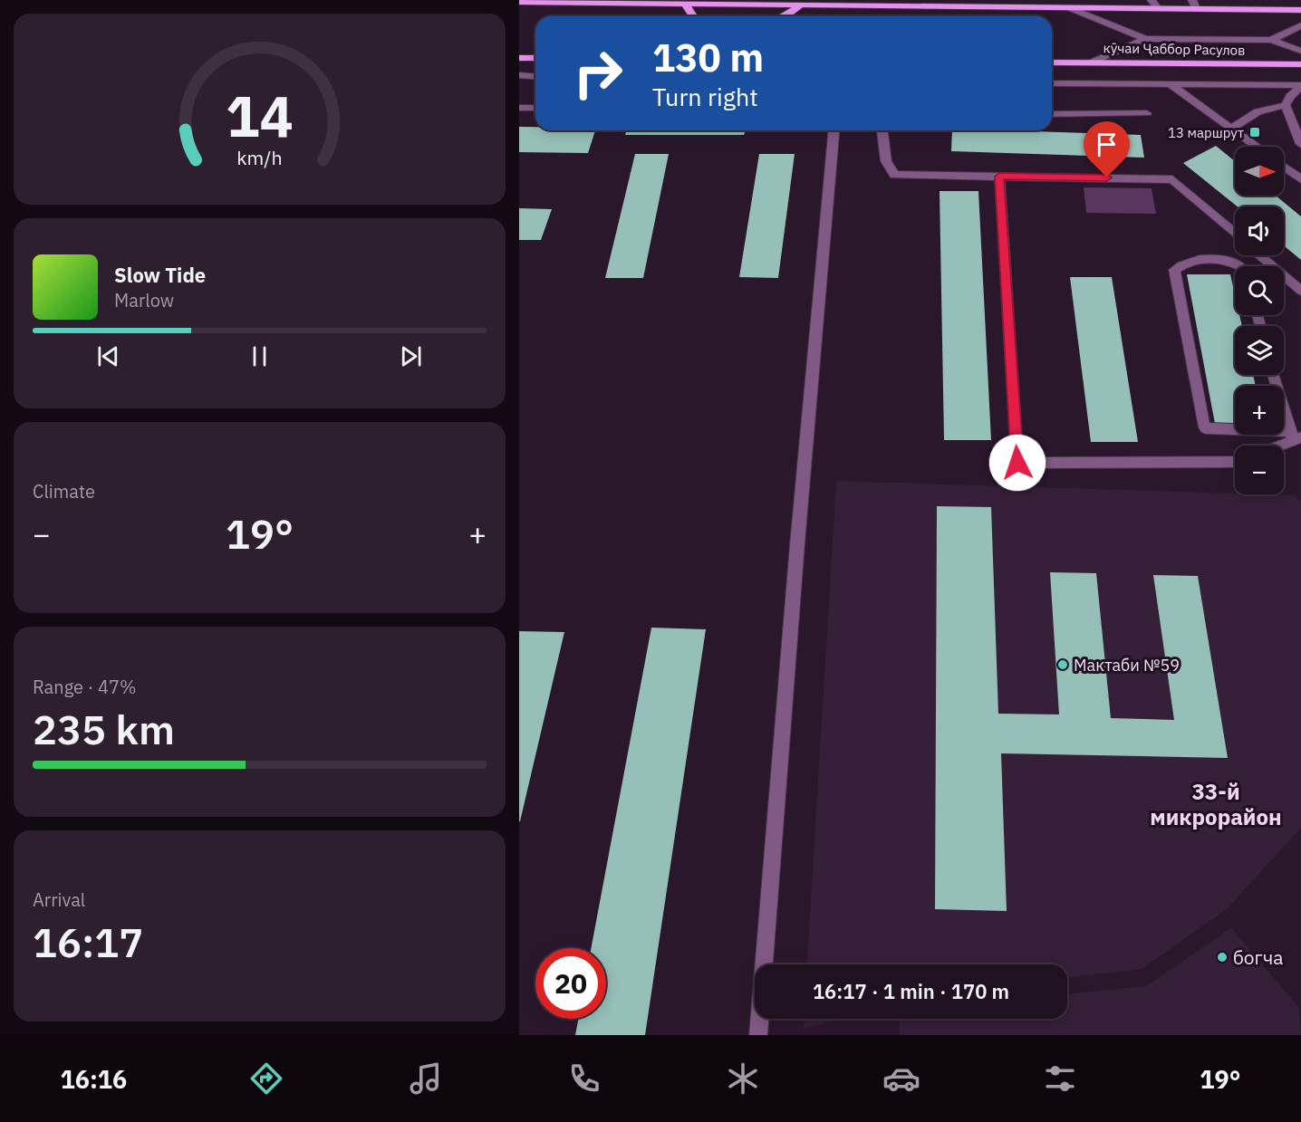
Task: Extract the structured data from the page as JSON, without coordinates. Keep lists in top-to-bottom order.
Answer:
{
  "streets": {
    "main road": ["кӯчаи Ҷаббор Расулов"]
  },
  "districts": ["33-й микрорайон"],
  "places": {
    "transit": ["13 маршрут"],
    "other": ["Мактаби №59", "богча"]
  },
  "north": "right",
  "page": {
    "turn": ["130 m", "Turn right"],
    "map_buttons": ["+", "−"],
    "song": ["Slow Tide", "Marlow"],
    "tile": [
      "Climate",
      ["Range · 47%", "235 km"],
      ["Arrival", "16:17"]
    ],
    "heat": ["−", "19°", "+"],
    "limit": "20",
    "trip": "16:17 · 1 min · 170 m",
    "tabs": ["16:16", "19°"],
    "gauge": ["14", "km/h"]
  }
}
